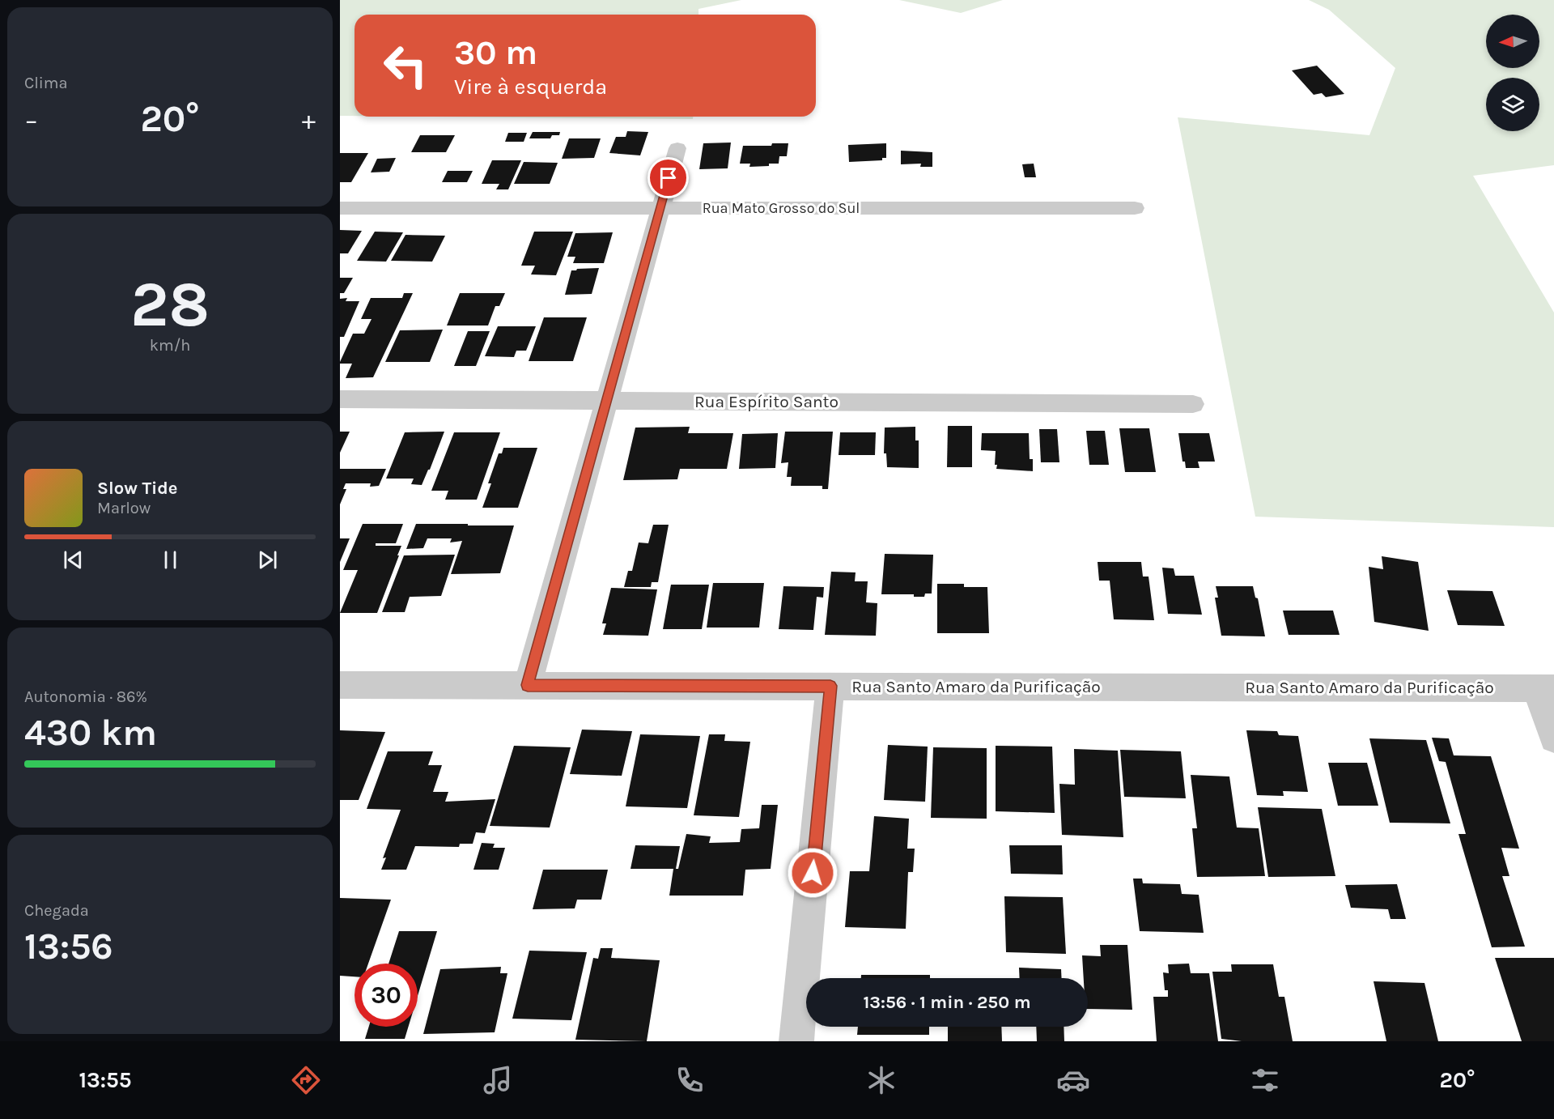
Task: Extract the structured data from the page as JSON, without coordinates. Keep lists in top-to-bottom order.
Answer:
{
  "streets": {
    "street": ["Rua Mato Grosso do Sul", "Rua Espírito Santo", "Rua Santo Amaro da Purificação"]
  },
  "north": "left",
  "page": {
    "tile": [
      "Clima",
      ["28", "km/h"],
      ["Autonomia · 86%", "430 km"],
      ["Chegada", "13:56"]
    ],
    "turn": ["30 m", "Vire à esquerda"],
    "heat": ["−", "20°", "+"],
    "song": ["Slow Tide", "Marlow"],
    "limit": "30",
    "trip": "13:56 · 1 min · 250 m",
    "tabs": ["13:55", "20°"]
  }
}
